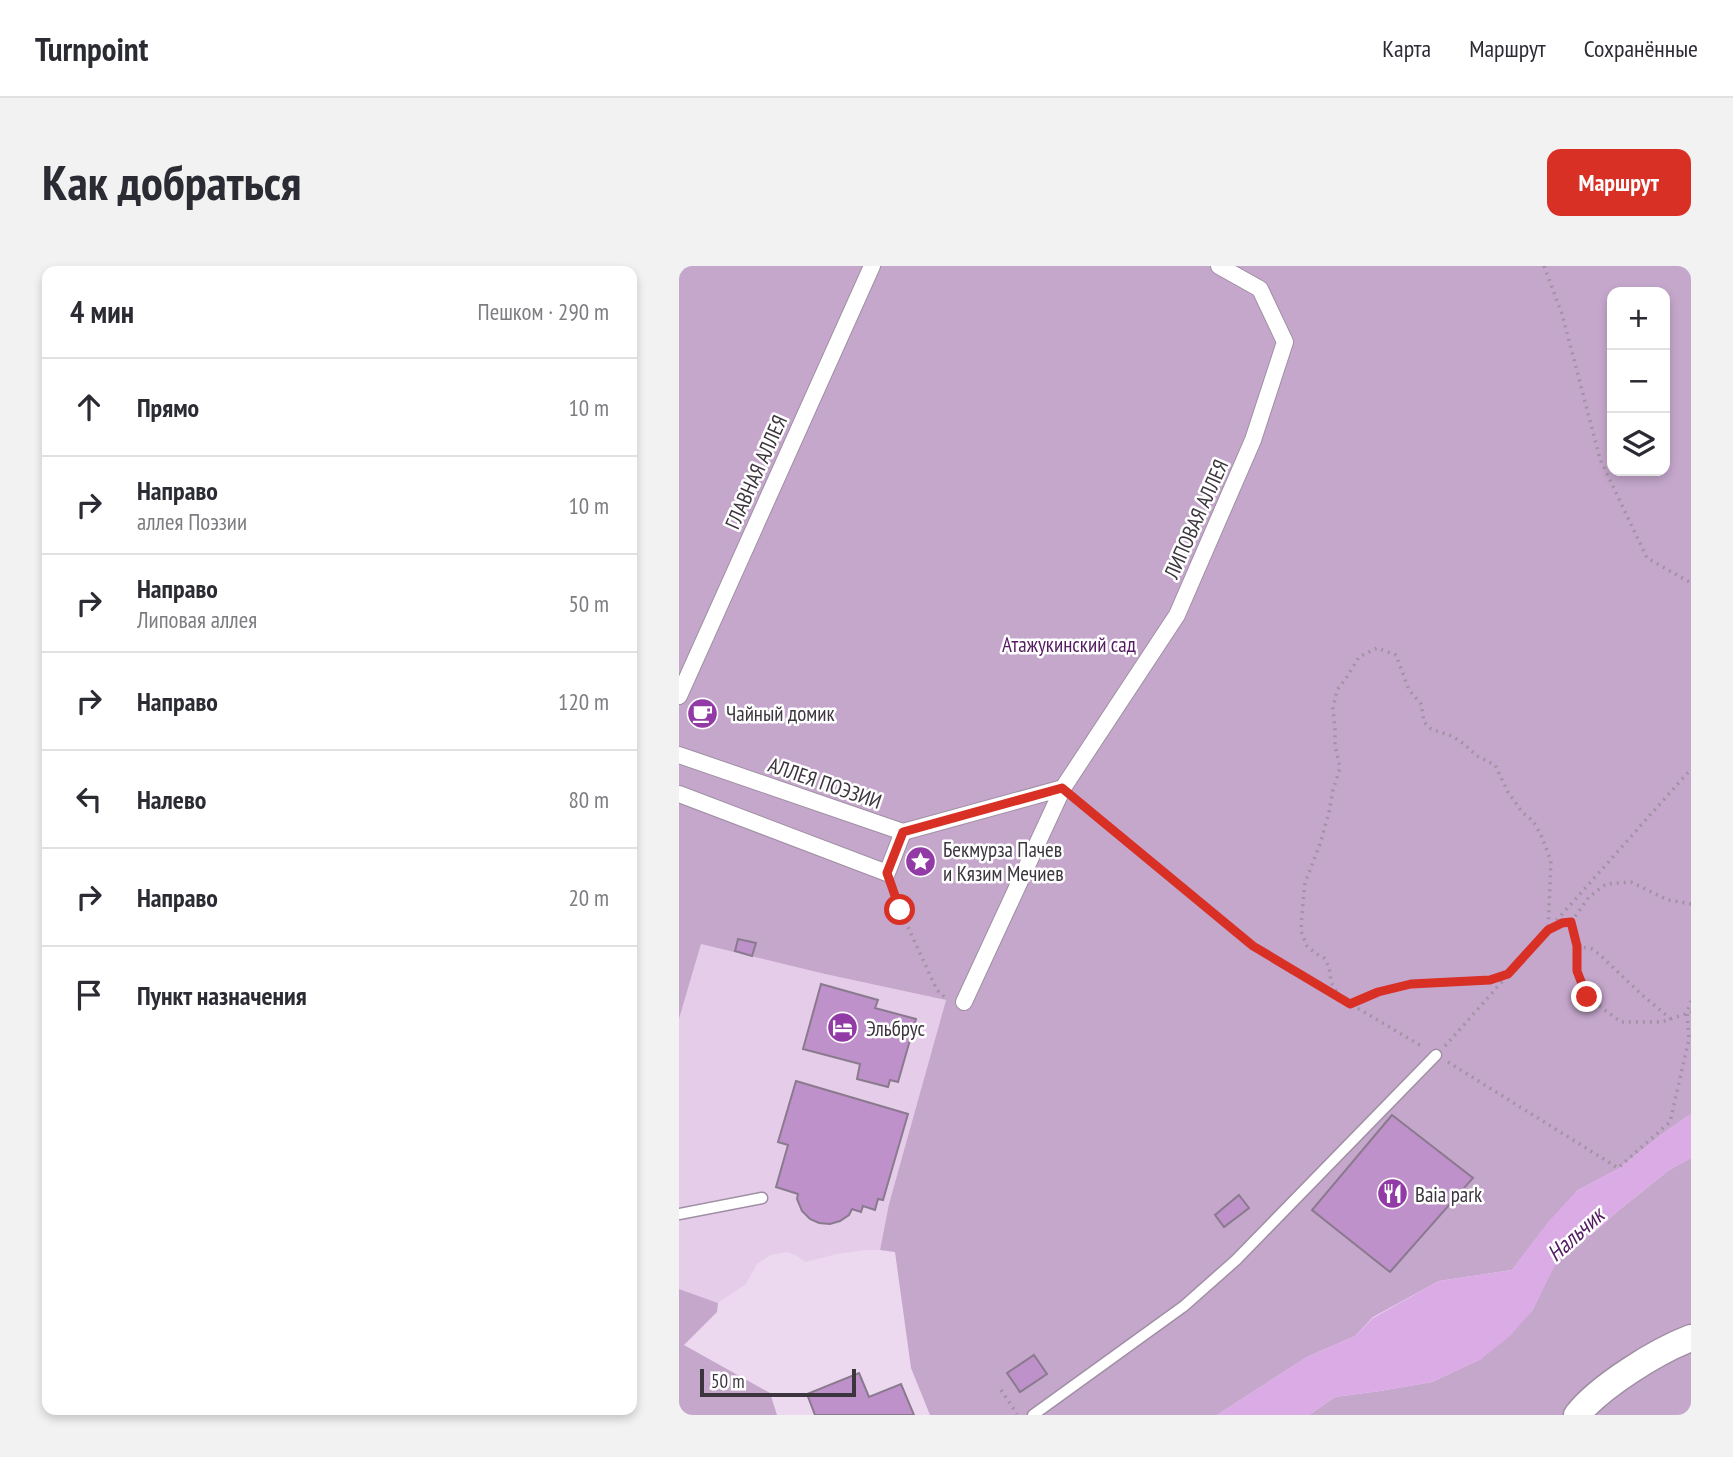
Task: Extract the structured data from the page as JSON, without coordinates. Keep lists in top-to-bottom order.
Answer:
{
  "streets": {
    "street": ["ГЛАВНАЯ АЛЛЕЯ", "ЛИПОВАЯ АЛЛЕЯ", "АЛЛЕЯ ПОЭЗИИ"]
  },
  "water": ["Нальчик"],
  "parks": ["Атажукинский сад"],
  "places": {
    "cafe": ["Чайный домик"],
    "place": ["Бекмурза Пачев и Кязим Мечиев"],
    "hotel": ["Эльбрус"],
    "restaurant": ["Baia park"]
  },
  "scale_bar": "50 m",
  "page": {
    "header": "Turnpoint",
    "nav": ["Карта", "Маршрут", "Сохранённые"],
    "buttons": "Маршрут",
    "title": "Как добраться",
    "heading": ["4 мин", "Пешком · 290 m"],
    "map_buttons": ["+", "−"],
    "list": [
      ["Прямо", "10 m"],
      ["Направо", "аллея Поэзии", "10 m"],
      ["Направо", "Липовая аллея", "50 m"],
      ["Направо", "120 m"],
      ["Налево", "80 m"],
      ["Направо", "20 m"],
      "Пункт назначения"
    ],
    "scale": "50 m"
  }
}
